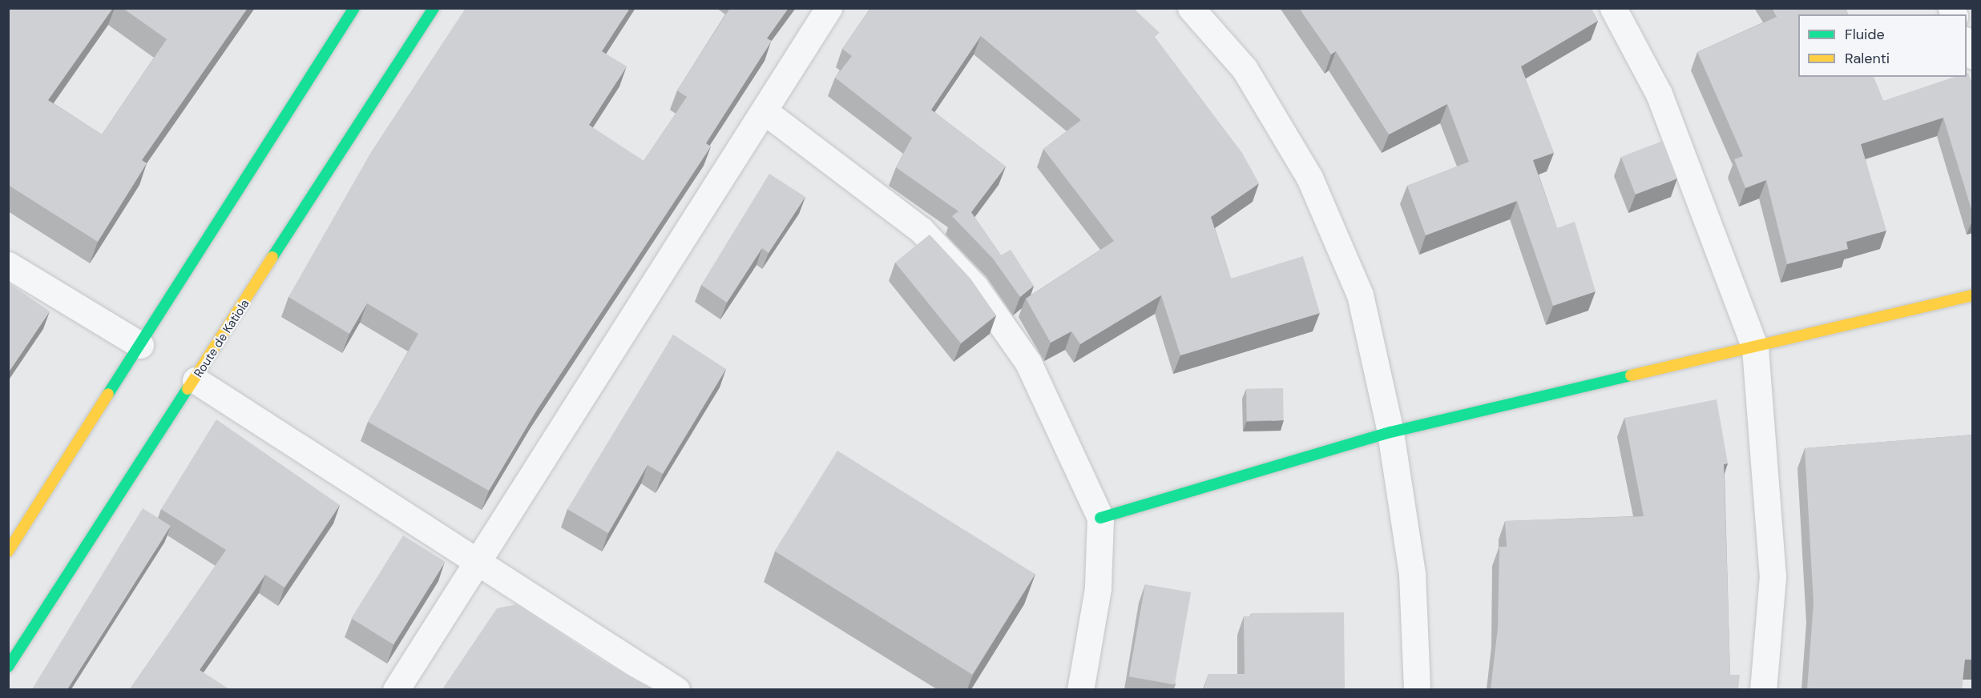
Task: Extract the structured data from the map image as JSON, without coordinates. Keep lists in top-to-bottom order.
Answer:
{
  "streets": {
    "main road": ["Route de Katiola"]
  },
  "legend": ["Fluide", "Ralenti"]
}
